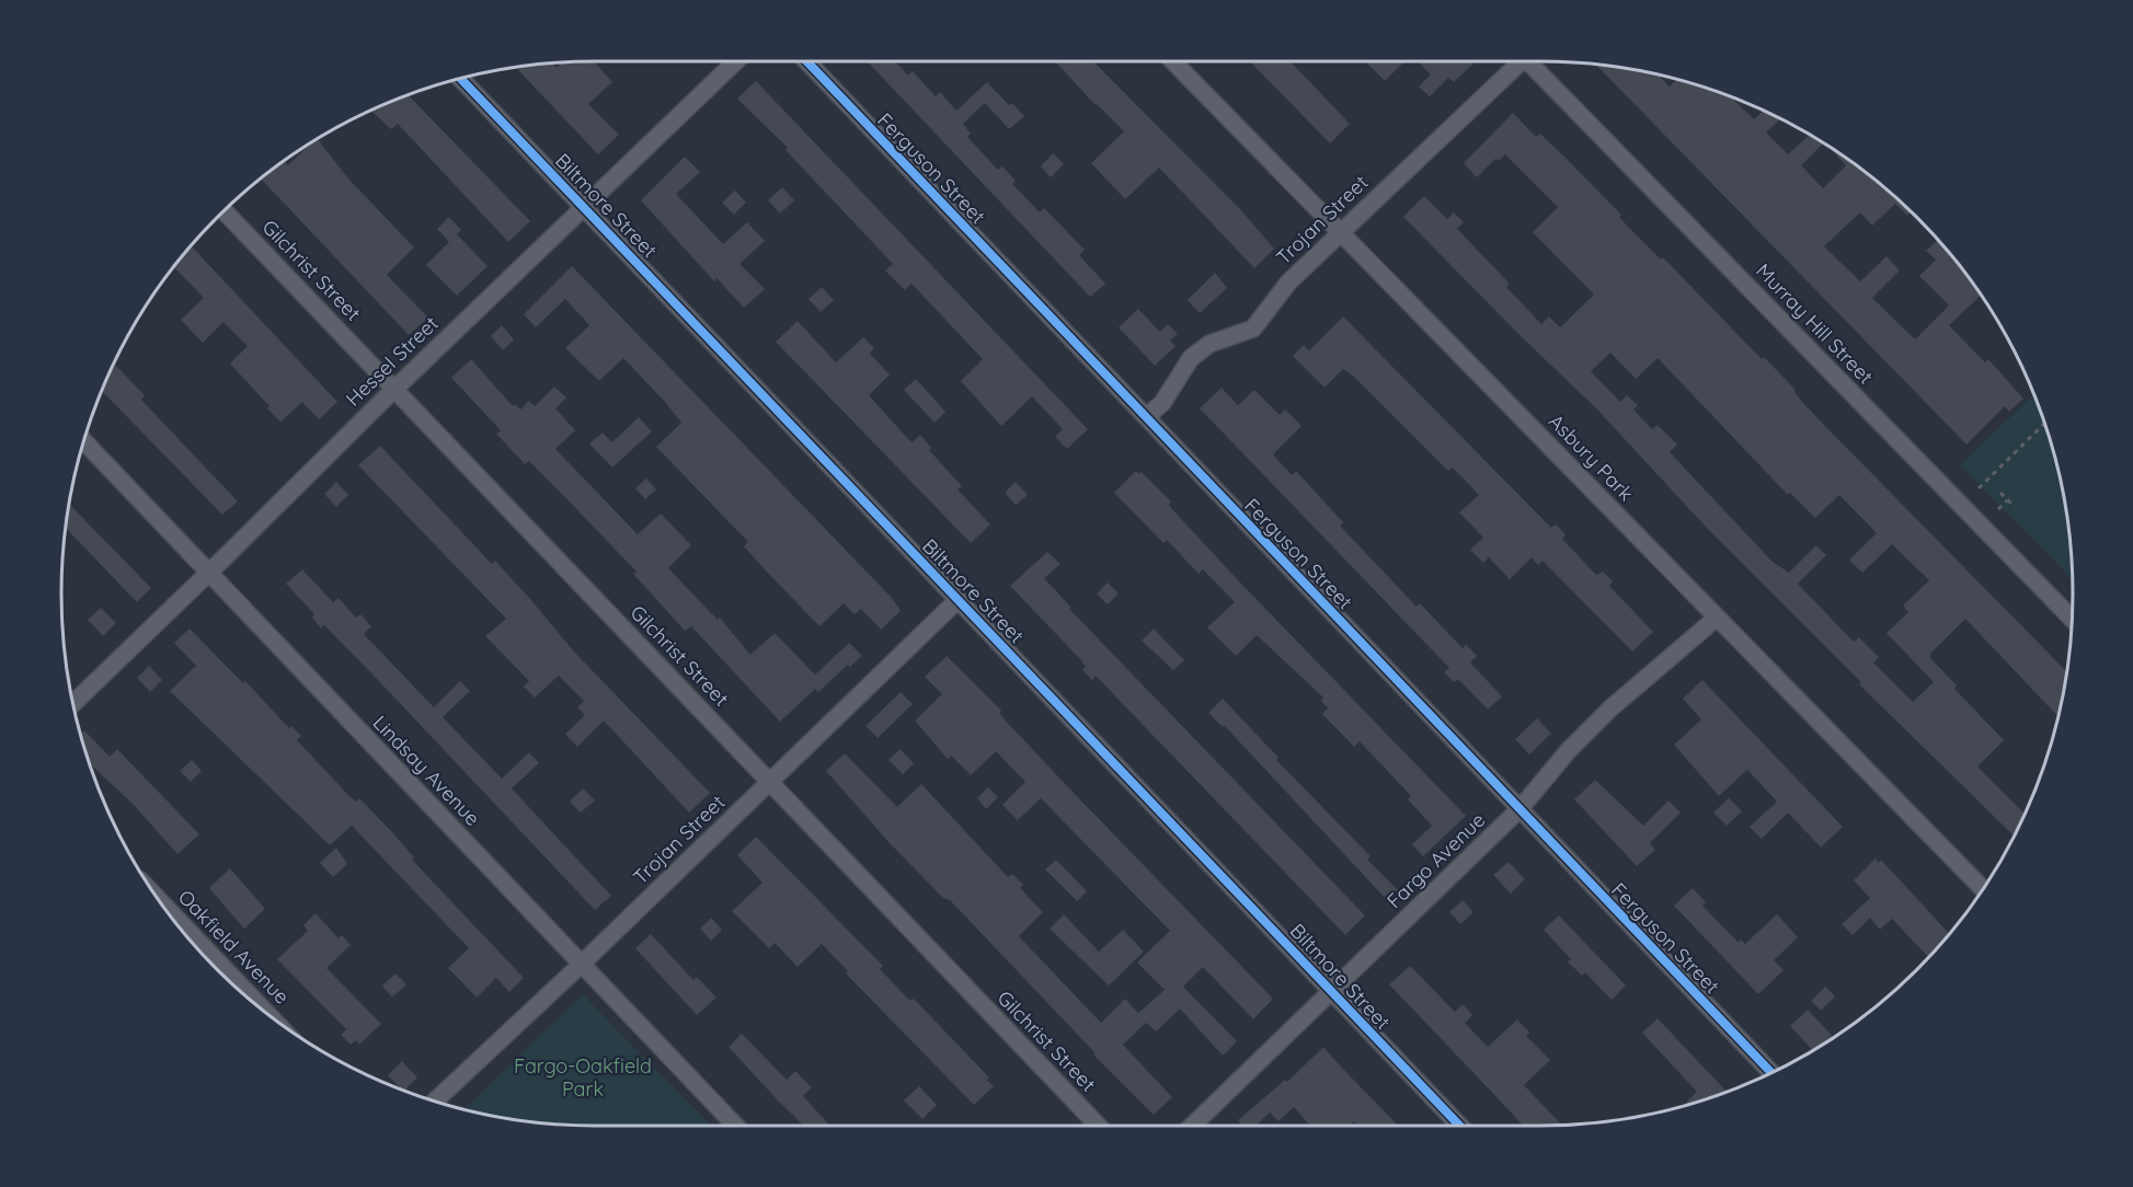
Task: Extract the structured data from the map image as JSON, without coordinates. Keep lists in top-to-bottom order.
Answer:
{
  "streets": {
    "street": [
      "Ferguson Street",
      "Biltmore Street",
      "Trojan Street",
      "Gilchrist Street",
      "Murray Hill Street",
      "Hessel Street",
      "Asbury Park",
      "Lindsay Avenue",
      "Fargo Avenue",
      "Oakfield Avenue"
    ]
  },
  "crossings": [
    ["Ferguson Street", "Trojan Street"],
    ["Ferguson Street", "Fargo Avenue"],
    ["Biltmore Street", "Trojan Street"],
    ["Biltmore Street", "Hessel Street"],
    ["Biltmore Street", "Fargo Avenue"],
    ["Trojan Street", "Gilchrist Street"],
    ["Trojan Street", "Asbury Park"],
    ["Trojan Street", "Lindsay Avenue"],
    ["Gilchrist Street", "Hessel Street"],
    ["Hessel Street", "Lindsay Avenue"],
    ["Asbury Park", "Fargo Avenue"]
  ],
  "parks": ["Fargo-Oakfield Park"]
}
